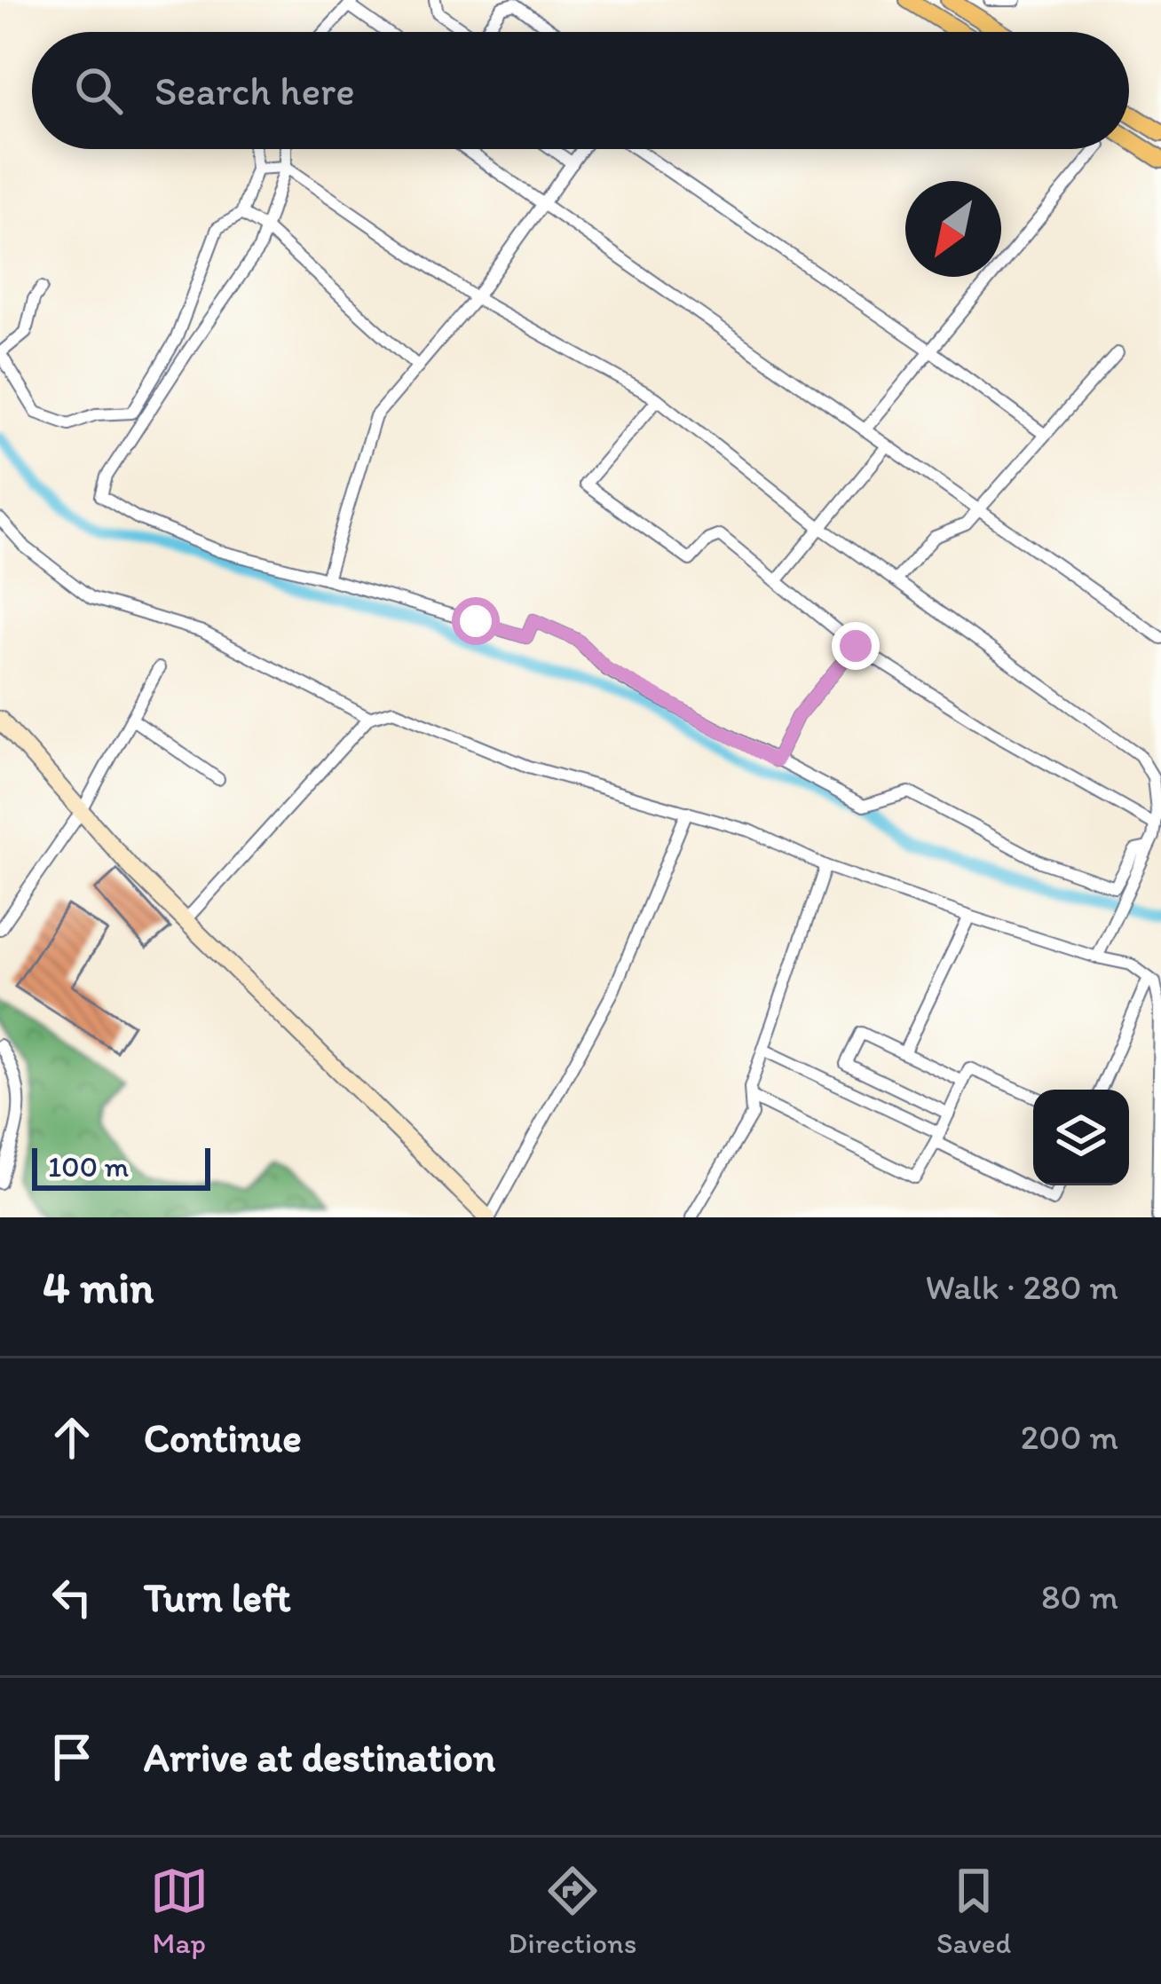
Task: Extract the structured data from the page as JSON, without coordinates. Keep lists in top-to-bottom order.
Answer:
{
  "scale_bar": "100 m",
  "north": "bottom left",
  "page": {
    "search": "Search here",
    "scale": "100 m",
    "heading": ["4 min", "Walk · 280 m"],
    "list": [
      ["Continue", "200 m"],
      ["Turn left", "80 m"],
      "Arrive at destination"
    ],
    "nav": ["Map", "Directions", "Saved"]
  }
}
